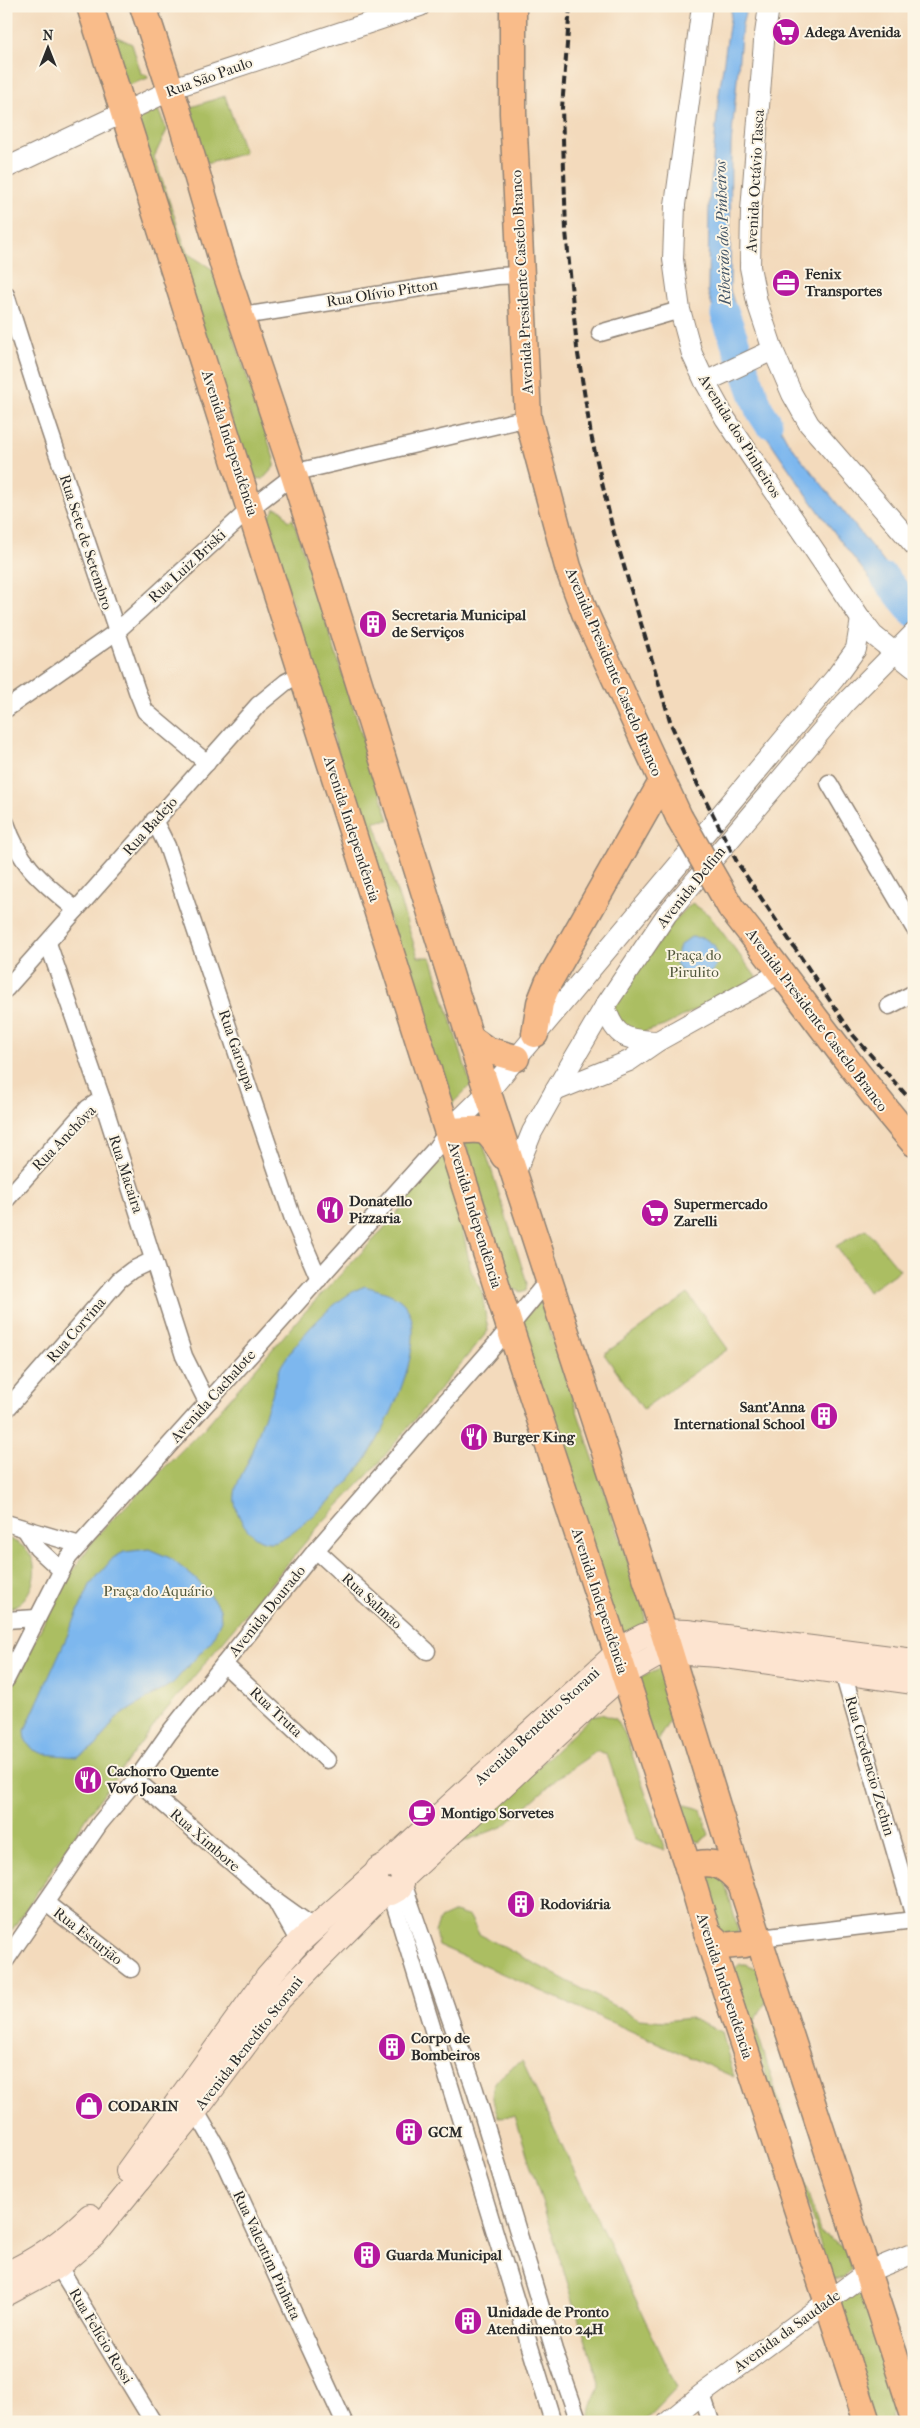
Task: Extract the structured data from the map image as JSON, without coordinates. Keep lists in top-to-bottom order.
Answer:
{
  "streets": {
    "main road": ["Avenida Presidente Castelo Branco", "Avenida Independência", "Avenida Benedito Storani"],
    "street": [
      "Rua São Paulo",
      "Avenida Octávio Tasca",
      "Rua Olívio Pitton",
      "Avenida dos Pinheiros",
      "Rua Sete de Setembro",
      "Rua Luiz Briski",
      "Rua Badejo",
      "Avenida Delfim",
      "Rua Garoupa",
      "Rua Anchôva",
      "Rua Macaira",
      "Rua Corvina",
      "Avenida Cachalote",
      "Rua Salmão",
      "Avenida Dourado",
      "Rua Truta",
      "Rua Credencio Zechin",
      "Rua Ximbore",
      "Rua Esturjão",
      "Rua Valentim Pinhata",
      "Avenida da Saudade",
      "Rua Felício Rossi"
    ]
  },
  "crossings": [
    ["Rua São Paulo", "Avenida Independência"],
    ["Avenida Presidente Castelo Branco", "Rua Olívio Pitton"],
    ["Avenida Presidente Castelo Branco", "Rua Luiz Briski"],
    ["Avenida dos Pinheiros", "Avenida Delfim"],
    ["Avenida Independência", "Rua Luiz Briski"],
    ["Avenida Independência", "Rua Badejo"],
    ["Avenida Independência", "Avenida Delfim"],
    ["Avenida Independência", "Avenida Cachalote"],
    ["Avenida Independência", "Avenida Dourado"],
    ["Avenida Independência", "Avenida Benedito Storani"],
    ["Avenida Independência", "Avenida da Saudade"],
    ["Rua Sete de Setembro", "Rua Luiz Briski"],
    ["Rua Sete de Setembro", "Rua Badejo"],
    ["Rua Badejo", "Rua Garoupa"],
    ["Rua Badejo", "Rua Macaira"],
    ["Avenida Delfim", "Avenida Cachalote"],
    ["Rua Garoupa", "Avenida Cachalote"],
    ["Rua Anchôva", "Rua Macaira"],
    ["Rua Macaira", "Rua Corvina"],
    ["Rua Macaira", "Avenida Cachalote"],
    ["Rua Salmão", "Avenida Dourado"],
    ["Avenida Dourado", "Rua Truta"],
    ["Avenida Dourado", "Rua Ximbore"],
    ["Avenida Dourado", "Rua Esturjão"],
    ["Avenida Benedito Storani", "Rua Credencio Zechin"],
    ["Avenida Benedito Storani", "Rua Ximbore"],
    ["Avenida Benedito Storani", "Rua Valentim Pinhata"],
    ["Avenida Benedito Storani", "Rua Felício Rossi"]
  ],
  "water": ["Ribeirão dos Pinheiros"],
  "parks": ["Praça do Pirulito", "Praça do Aquário"],
  "places": {
    "supermarket": ["Adega Avenida", "Supermercado Zarelli"],
    "office": ["Fenix Transportes"],
    "building": [
      "Secretaria Municipal de Serviços",
      "Sant'Anna International School",
      "Rodoviária",
      "Corpo de Bombeiros",
      "GCM",
      "Guarda Municipal",
      "Unidade de Pronto Atendimento 24H"
    ],
    "restaurant": ["Donatello Pizzaria", "Burger King", "Cachorro Quente Vovó Joana"],
    "cafe": ["Montigo Sorvetes"],
    "shop": ["CODARIN"]
  },
  "north": "top"
}
